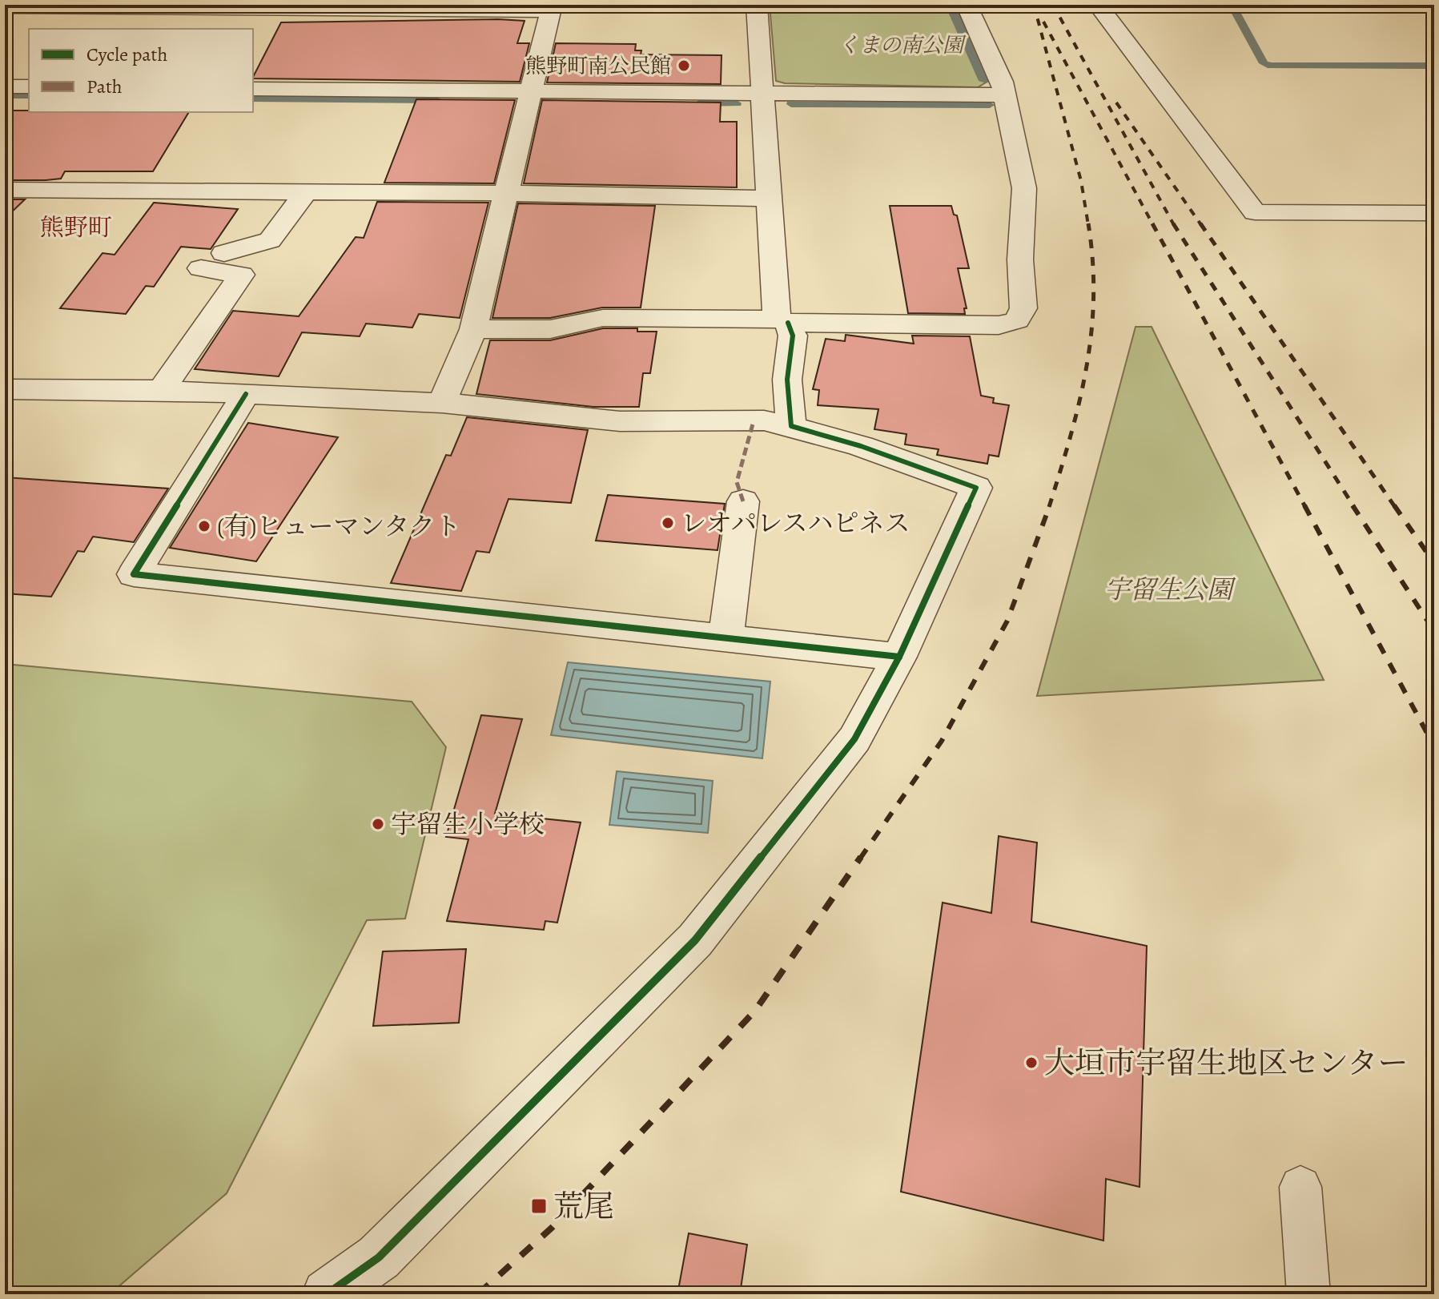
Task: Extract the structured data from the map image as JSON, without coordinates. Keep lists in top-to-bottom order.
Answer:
{
  "districts": ["熊野町"],
  "parks": ["くまの南公園", "宇留生公園"],
  "places": {
    "other": [
      "熊野町南公民館",
      "レオパレスハピネス",
      "(有)ヒューマンタクト",
      "宇留生小学校",
      "大垣市宇留生地区センター"
    ],
    "transit": ["荒尾"]
  },
  "legend": ["Cycle path", "Path"]
}
